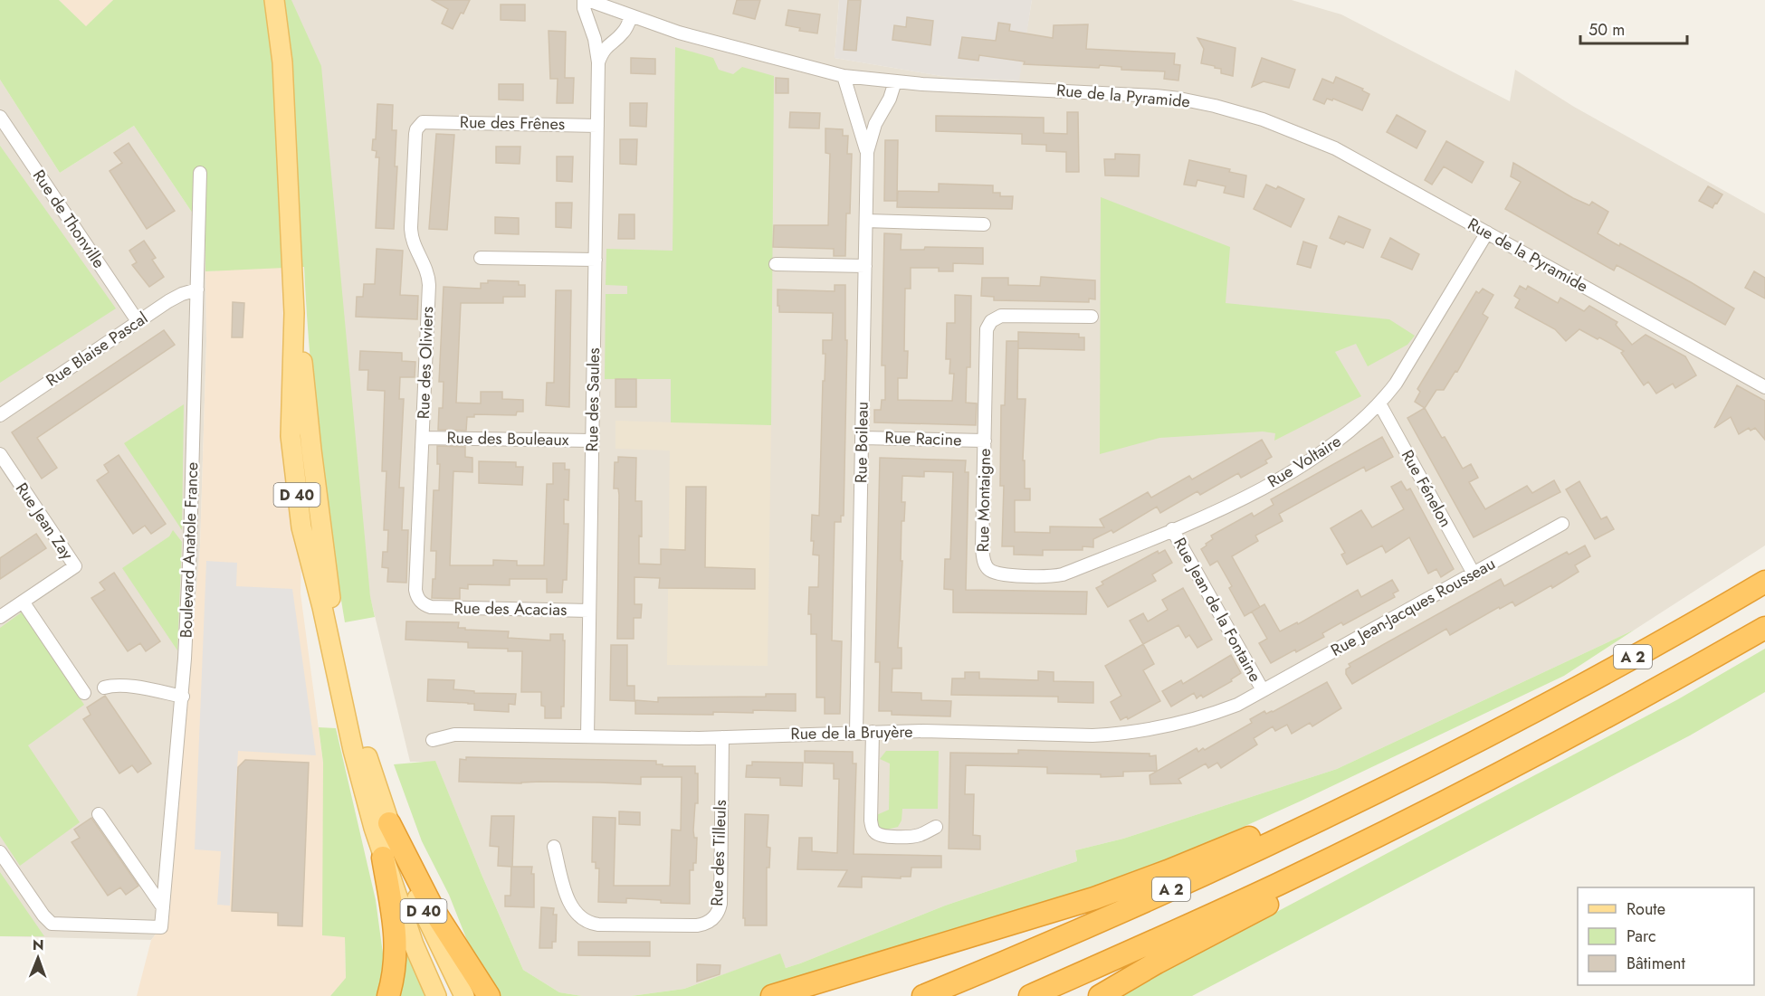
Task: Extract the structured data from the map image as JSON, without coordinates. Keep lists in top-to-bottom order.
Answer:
{
  "streets": {
    "highway": ["A 2"],
    "main road": ["D 40"],
    "street": [
      "Rue de la Pyramide",
      "Rue des Frênes",
      "Rue de Thonville",
      "Rue Blaise Pascal",
      "Rue des Oliviers",
      "Rue des Saules",
      "Rue des Bouleaux",
      "Rue Racine",
      "Rue Boileau",
      "Rue Voltaire",
      "Rue Fénelon",
      "Rue Montaigne",
      "Rue Jean Zay",
      "Boulevard Anatole France",
      "Rue Jean-Jacques Rousseau",
      "Rue des Acacias",
      "Rue Jean de la Fontaine",
      "Rue de la Bruyère",
      "Rue des Tilleuls"
    ]
  },
  "crossings": [
    ["Rue de la Pyramide", "Rue des Saules"],
    ["Rue de la Pyramide", "Rue Boileau"],
    ["Rue de la Pyramide", "Rue Voltaire"],
    ["Rue des Frênes", "Rue des Oliviers"],
    ["Rue des Frênes", "Rue des Saules"],
    ["Rue de Thonville", "Rue Blaise Pascal"],
    ["Rue Blaise Pascal", "Boulevard Anatole France"],
    ["Rue des Oliviers", "Rue des Bouleaux"],
    ["Rue des Oliviers", "Rue des Acacias"],
    ["Rue des Saules", "Rue des Bouleaux"],
    ["Rue des Saules", "Rue des Acacias"],
    ["Rue des Saules", "Rue de la Bruyère"],
    ["Rue Racine", "Rue Boileau"],
    ["Rue Racine", "Rue Montaigne"],
    ["Rue Boileau", "Rue de la Bruyère"],
    ["Rue Voltaire", "Rue Fénelon"],
    ["Rue Voltaire", "Rue Montaigne"],
    ["Rue Voltaire", "Rue Jean de la Fontaine"],
    ["Rue Fénelon", "Rue Jean-Jacques Rousseau"],
    ["Rue Jean-Jacques Rousseau", "Rue Jean de la Fontaine"],
    ["Rue Jean-Jacques Rousseau", "Rue de la Bruyère"],
    ["Rue Jean de la Fontaine", "Rue de la Bruyère"],
    ["Rue de la Bruyère", "Rue des Tilleuls"]
  ],
  "legend": ["Route", "Parc", "Bâtiment"],
  "scale_bar": "50 m",
  "north": "top"
}
